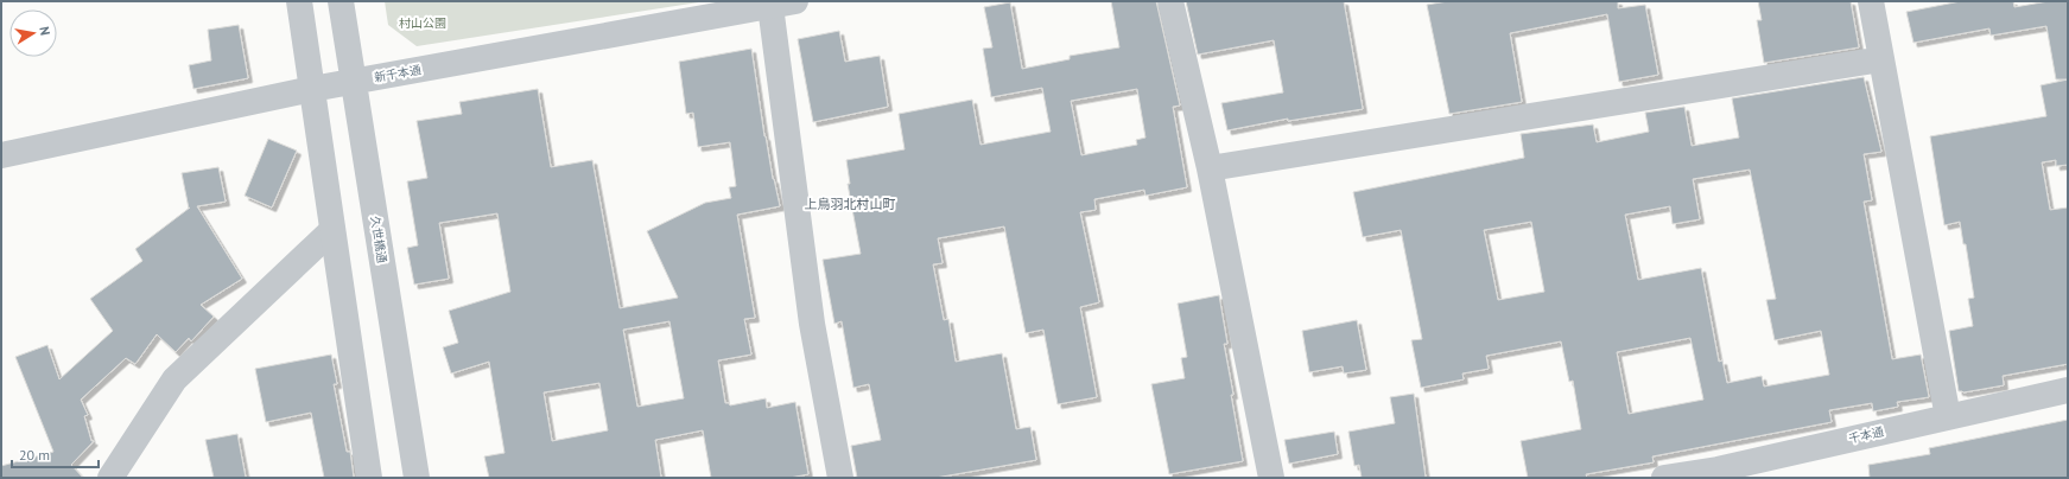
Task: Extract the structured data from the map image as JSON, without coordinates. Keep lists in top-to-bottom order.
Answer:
{
  "streets": {
    "street": ["新千本通", "久世橋通", "千本通"]
  },
  "crossings": [
    ["新千本通", "久世橋通"]
  ],
  "districts": ["上鳥羽北村山町"],
  "parks": ["村山公園"],
  "scale_bar": "20 m",
  "north": "right"
}
